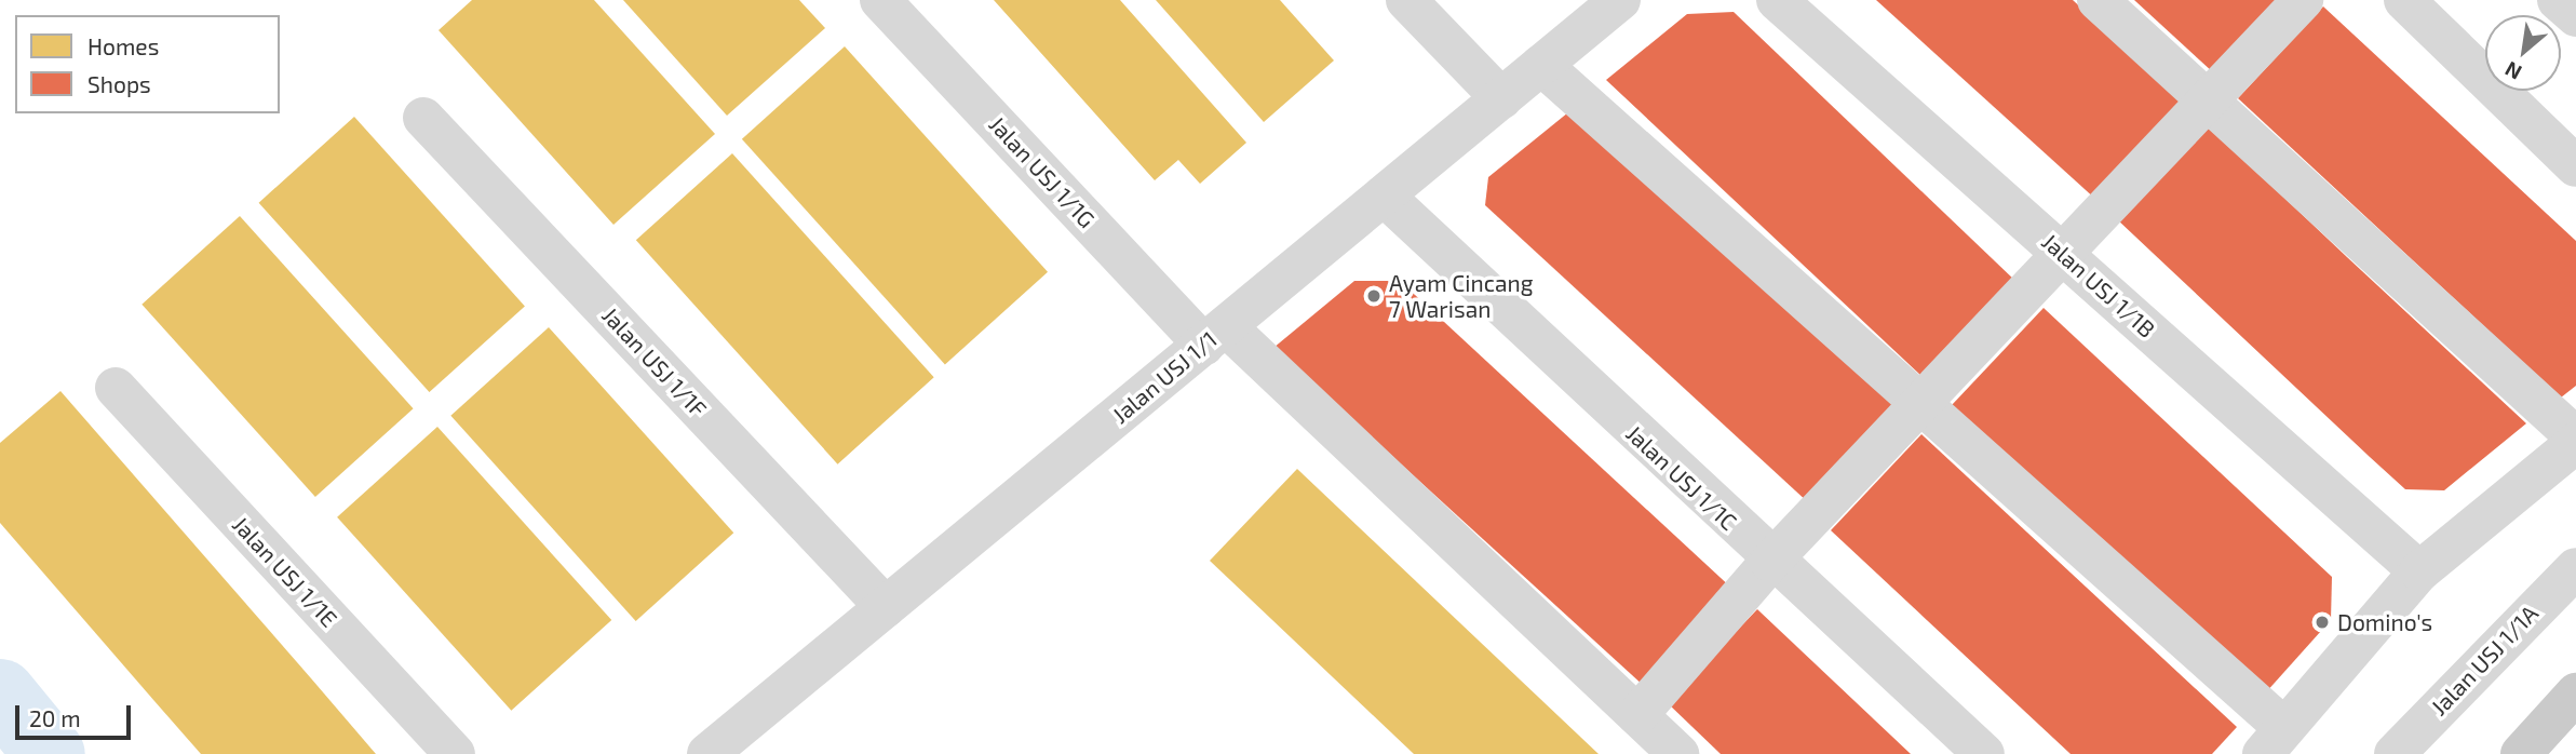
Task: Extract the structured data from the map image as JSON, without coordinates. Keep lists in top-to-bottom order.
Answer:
{
  "streets": {
    "street": [
      "Jalan USJ 1/1G",
      "Jalan USJ 1/1B",
      "Jalan USJ 1/1F",
      "Jalan USJ 1/1",
      "Jalan USJ 1/1C",
      "Jalan USJ 1/1E",
      "Jalan USJ 1/1A"
    ]
  },
  "crossings": [
    ["Jalan USJ 1/1G", "Jalan USJ 1/1"],
    ["Jalan USJ 1/1F", "Jalan USJ 1/1"],
    ["Jalan USJ 1/1", "Jalan USJ 1/1C"]
  ],
  "places": ["Ayam Cincang 7 Warisan", "Domino's"],
  "legend": ["Homes", "Shops"],
  "scale_bar": "20 m",
  "north": "bottom left"
}
